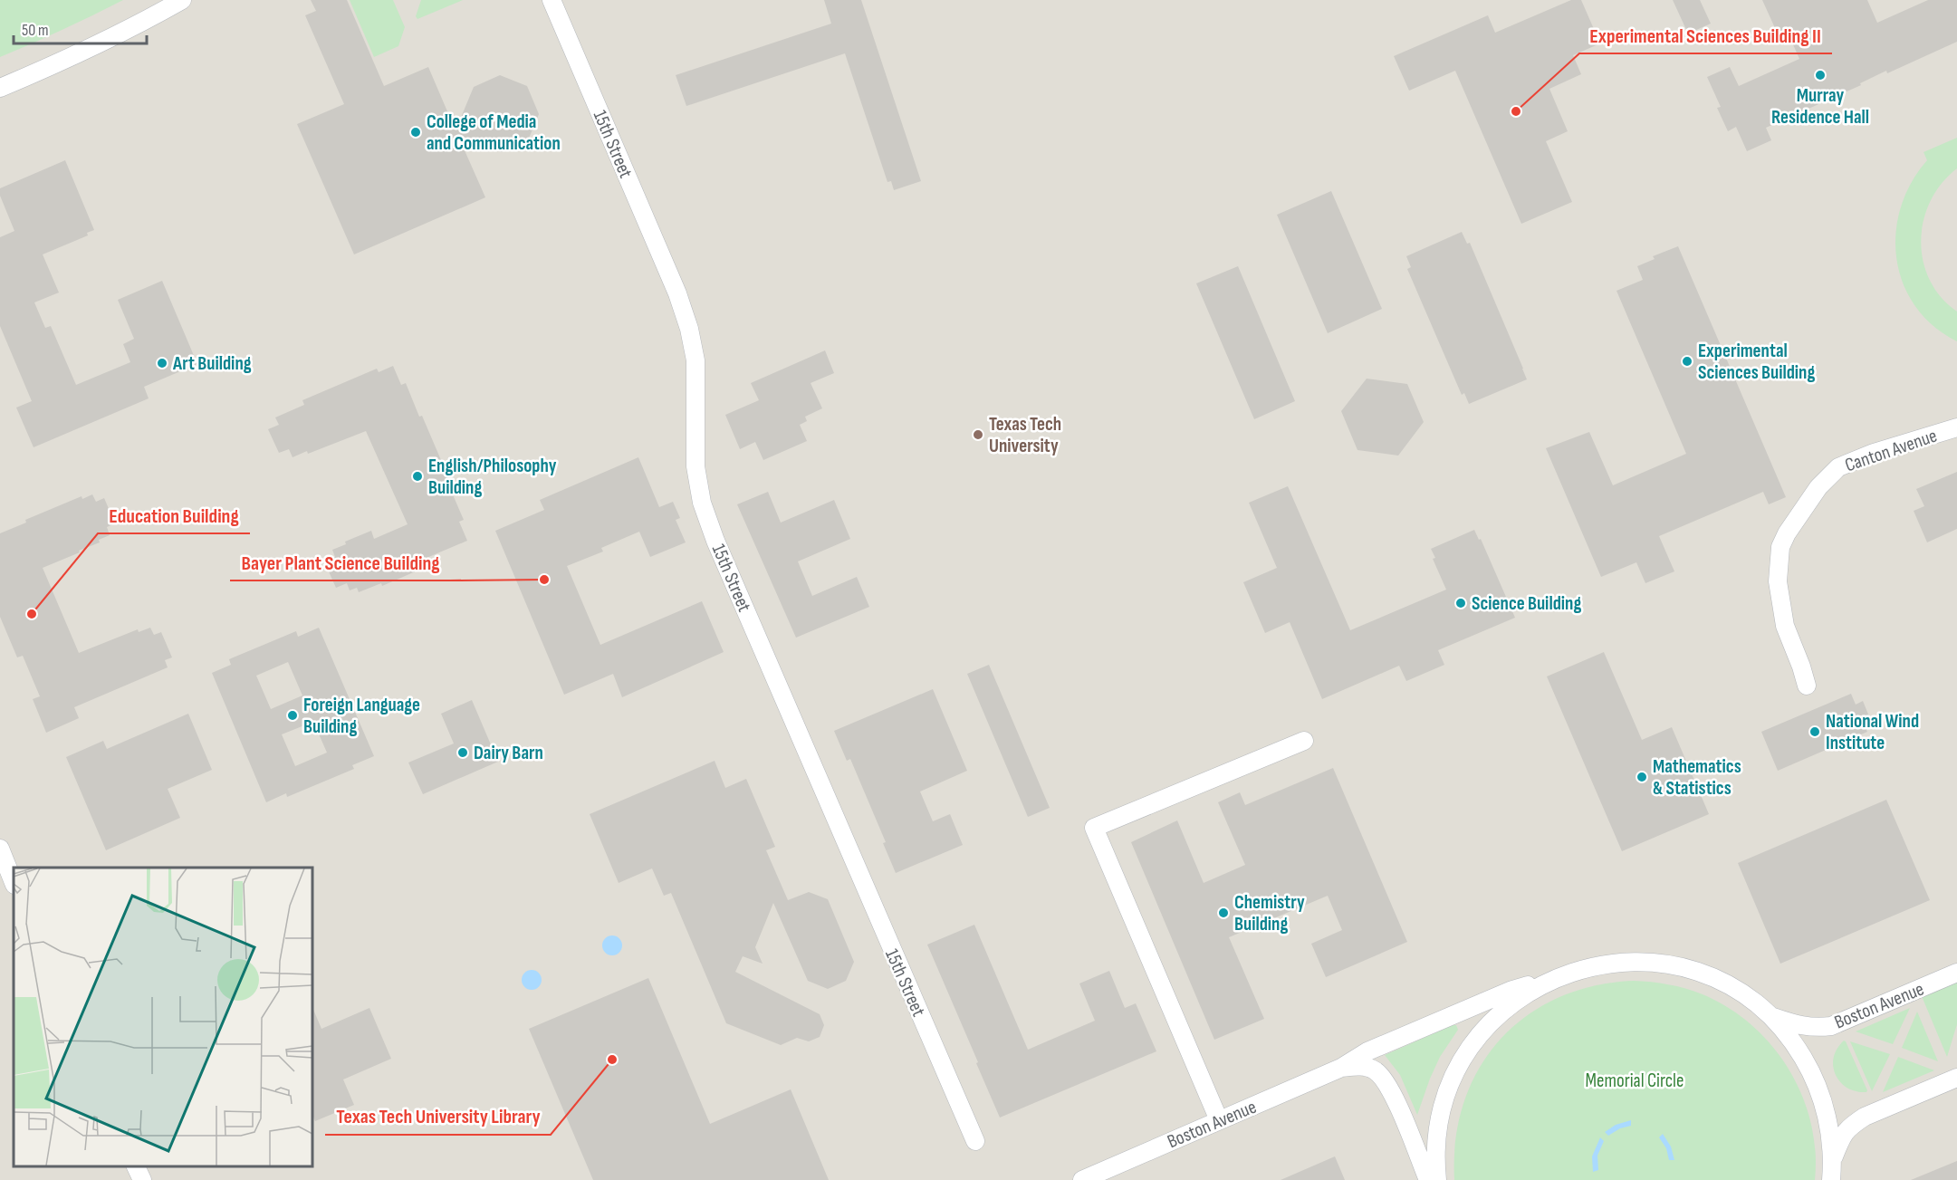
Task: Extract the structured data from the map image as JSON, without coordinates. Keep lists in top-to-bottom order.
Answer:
{
  "streets": {
    "street": ["15th Street", "Canton Avenue", "Boston Avenue"]
  },
  "parks": ["Memorial Circle"],
  "places": [
    "Murray Residence Hall",
    "Experimental Sciences Building II",
    "College of Media and Communication",
    "Experimental Sciences Building",
    "Art Building",
    "Texas Tech University",
    "English/Philosophy Building",
    "Bayer Plant Science Building",
    "Science Building",
    "Education Building",
    "Foreign Language Building",
    "National Wind Institute",
    "Dairy Barn",
    "Mathematics & Statistics",
    "Chemistry Building",
    "Texas Tech University Library"
  ],
  "scale_bar": "50 m"
}
